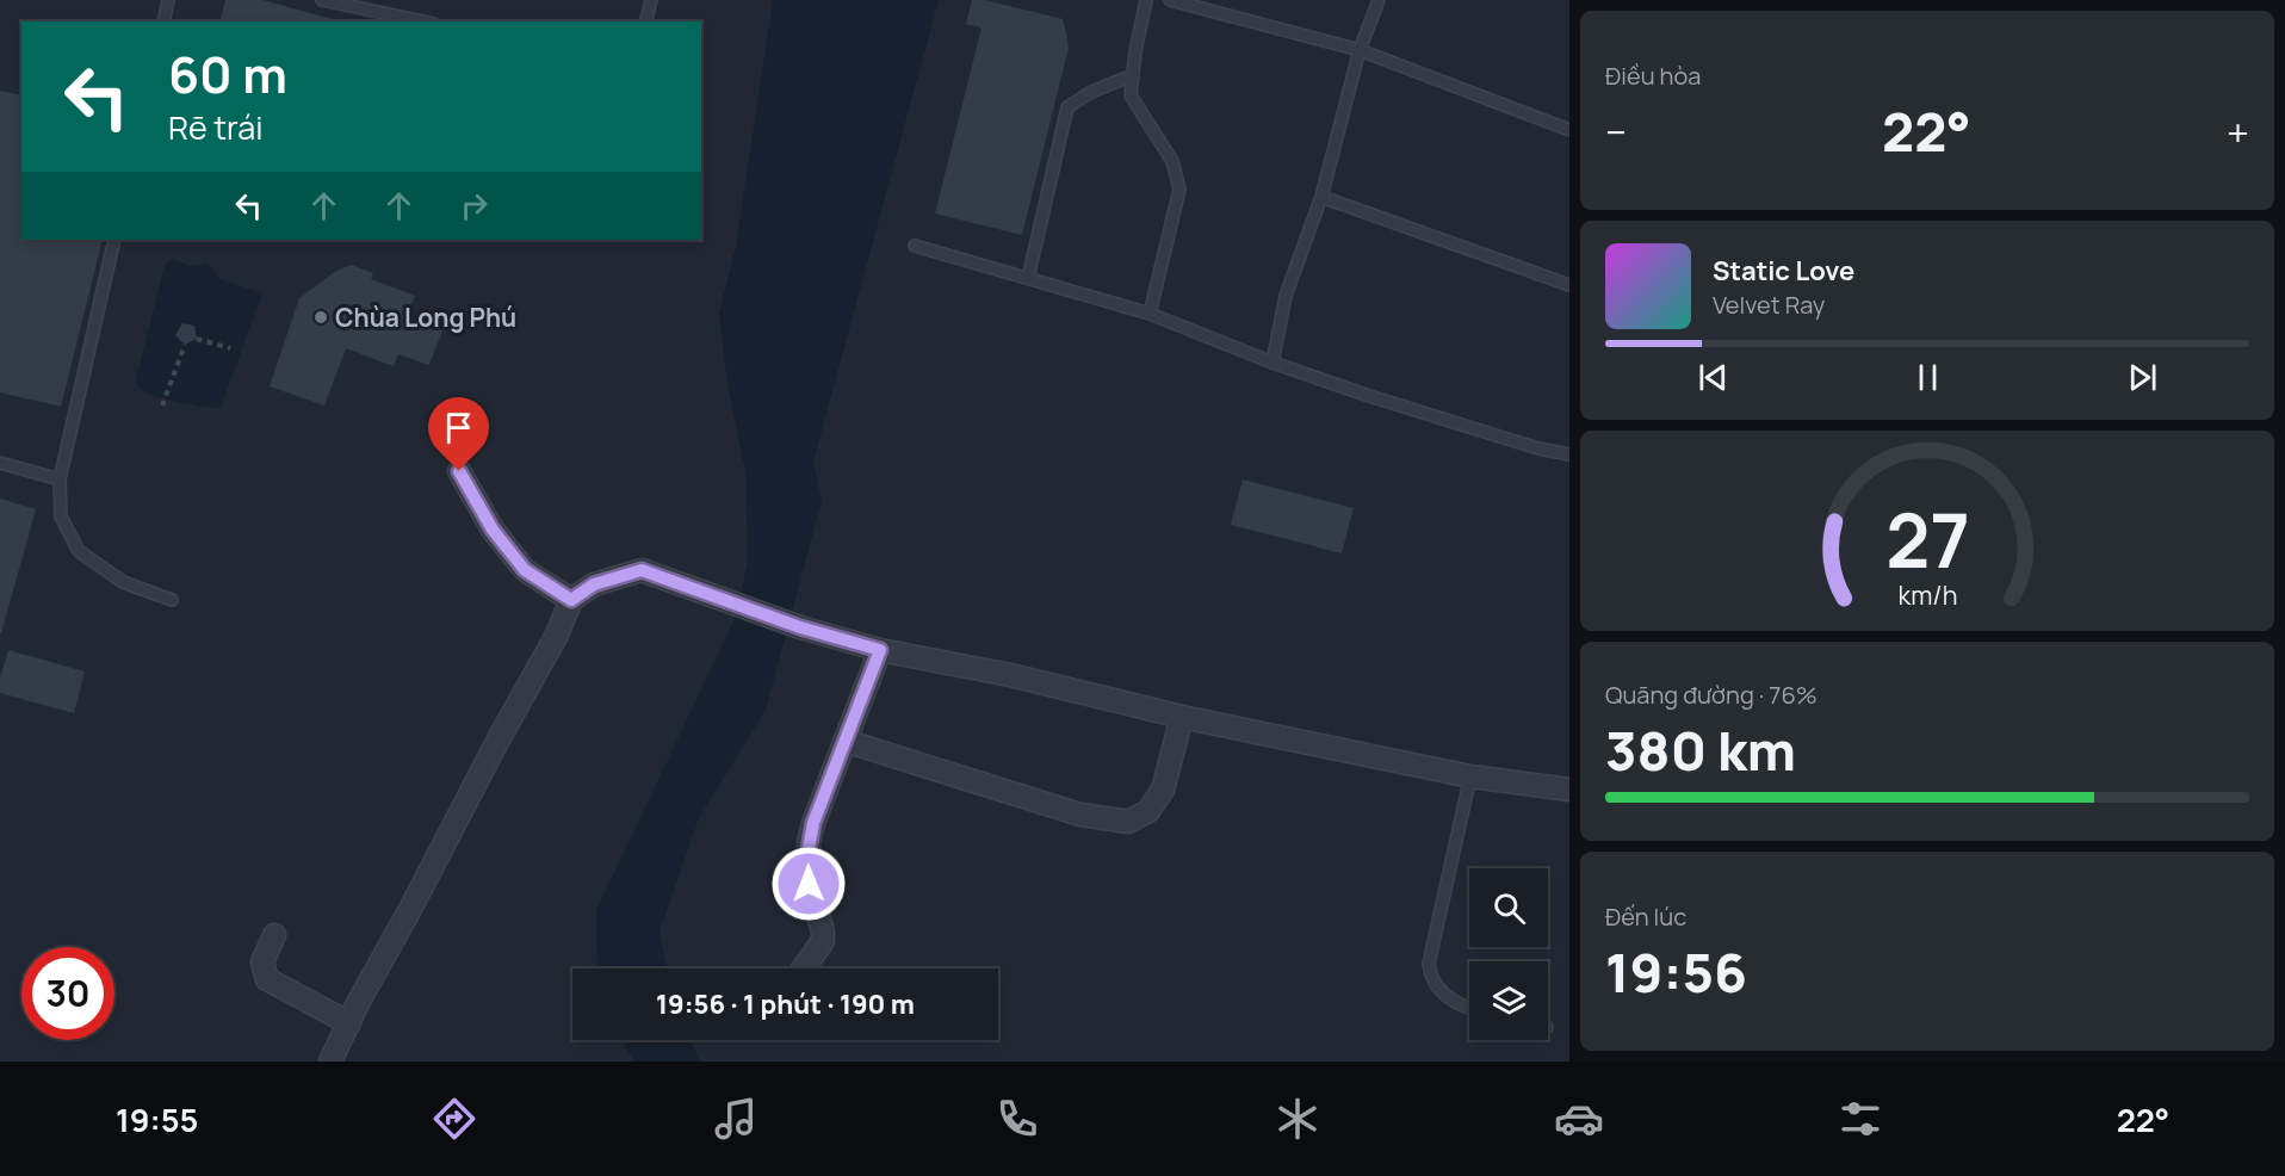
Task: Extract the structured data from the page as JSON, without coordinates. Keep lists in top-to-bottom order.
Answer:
{
  "places": ["Chùa Long Phú"],
  "page": {
    "tile": [
      "Điều hòa",
      ["Quãng đường · 76%", "380 km"],
      ["Đến lúc", "19:56"]
    ],
    "turn": ["60 m", "Rẽ trái"],
    "heat": ["−", "22°", "+"],
    "song": ["Static Love", "Velvet Ray"],
    "limit": "30",
    "trip": "19:56 · 1 phút · 190 m",
    "tabs": ["19:55", "22°"],
    "gauge": ["27", "km/h"]
  }
}
